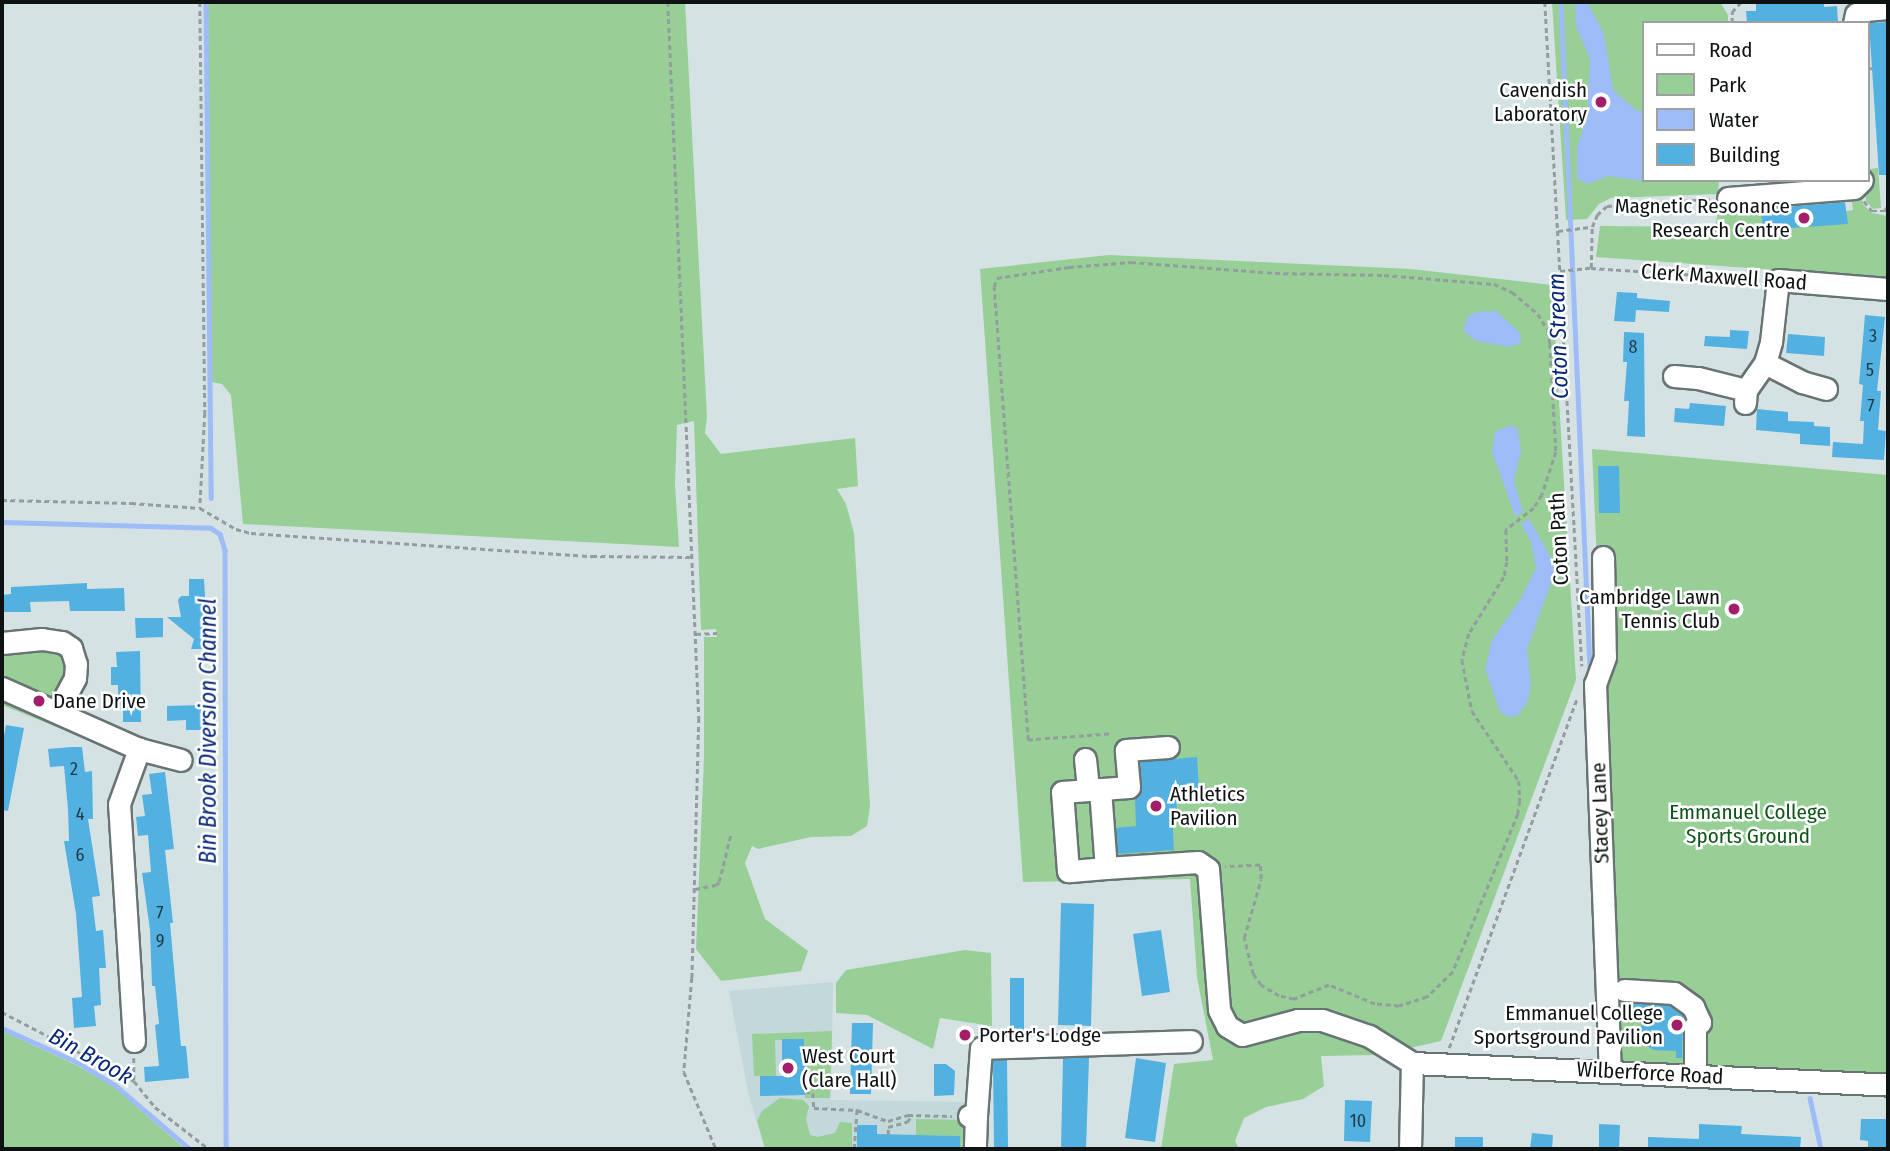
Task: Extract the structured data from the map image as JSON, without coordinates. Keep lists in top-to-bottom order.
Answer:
{
  "streets": {
    "street": ["Clerk Maxwell Road", "Stacey Lane", "Wilberforce Road"],
    "path": ["Coton Path"]
  },
  "crossings": [
    ["Clerk Maxwell Road", "Coton Path"],
    ["Stacey Lane", "Wilberforce Road"]
  ],
  "water": ["Coton Stream", "Bin Brook Diversion Channel", "Bin Brook"],
  "parks": ["Emmanuel College Sports Ground"],
  "places": [
    "Cavendish Laboratory",
    "Magnetic Resonance Research Centre",
    "Cambridge Lawn Tennis Club",
    "Dane Drive",
    "Athletics Pavilion",
    "Emmanuel College Sportsground Pavilion",
    "Porter's Lodge",
    "West Court (Clare Hall)"
  ],
  "house_numbers": [
    "3",
    "8",
    "5",
    "7",
    "2",
    "4",
    "6",
    "7",
    "9",
    "10"
  ],
  "legend": [
    "Road",
    "Park",
    "Water",
    "Building"
  ]
}
